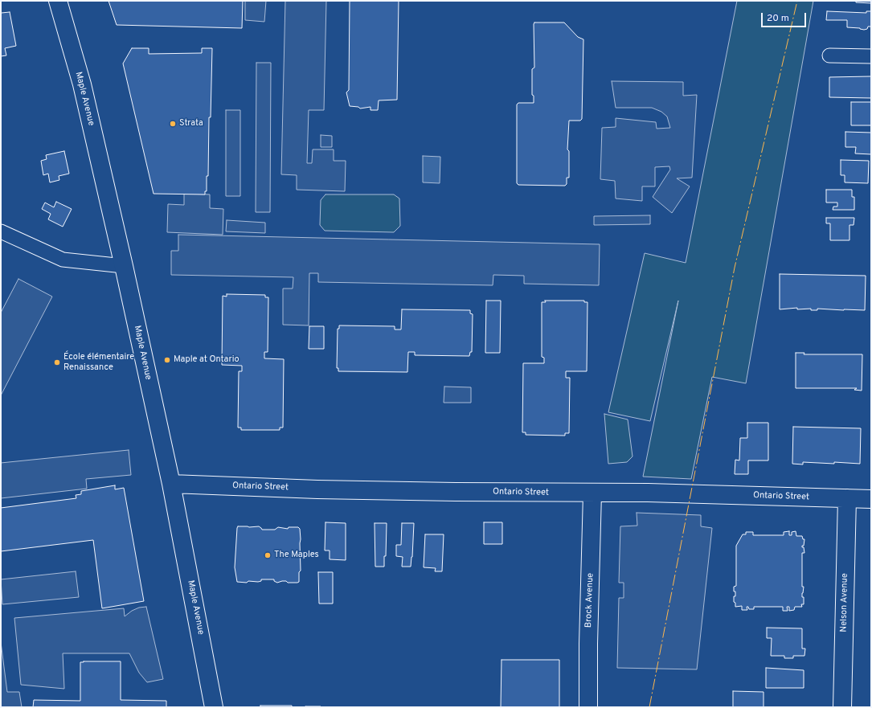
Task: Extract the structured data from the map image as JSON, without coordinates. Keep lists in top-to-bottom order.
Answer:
{
  "streets": {
    "street": [
      "Maple Avenue",
      "Ontario Street",
      "Brock Avenue",
      "Nelson Avenue"
    ]
  },
  "crossings": [
    ["Maple Avenue", "Ontario Street"],
    ["Ontario Street", "Brock Avenue"],
    ["Ontario Street", "Nelson Avenue"]
  ],
  "places": [
    "Strata",
    "Maple at Ontario",
    "École élémentaire Renaissance",
    "The Maples"
  ],
  "scale_bar": "20 m"
}
